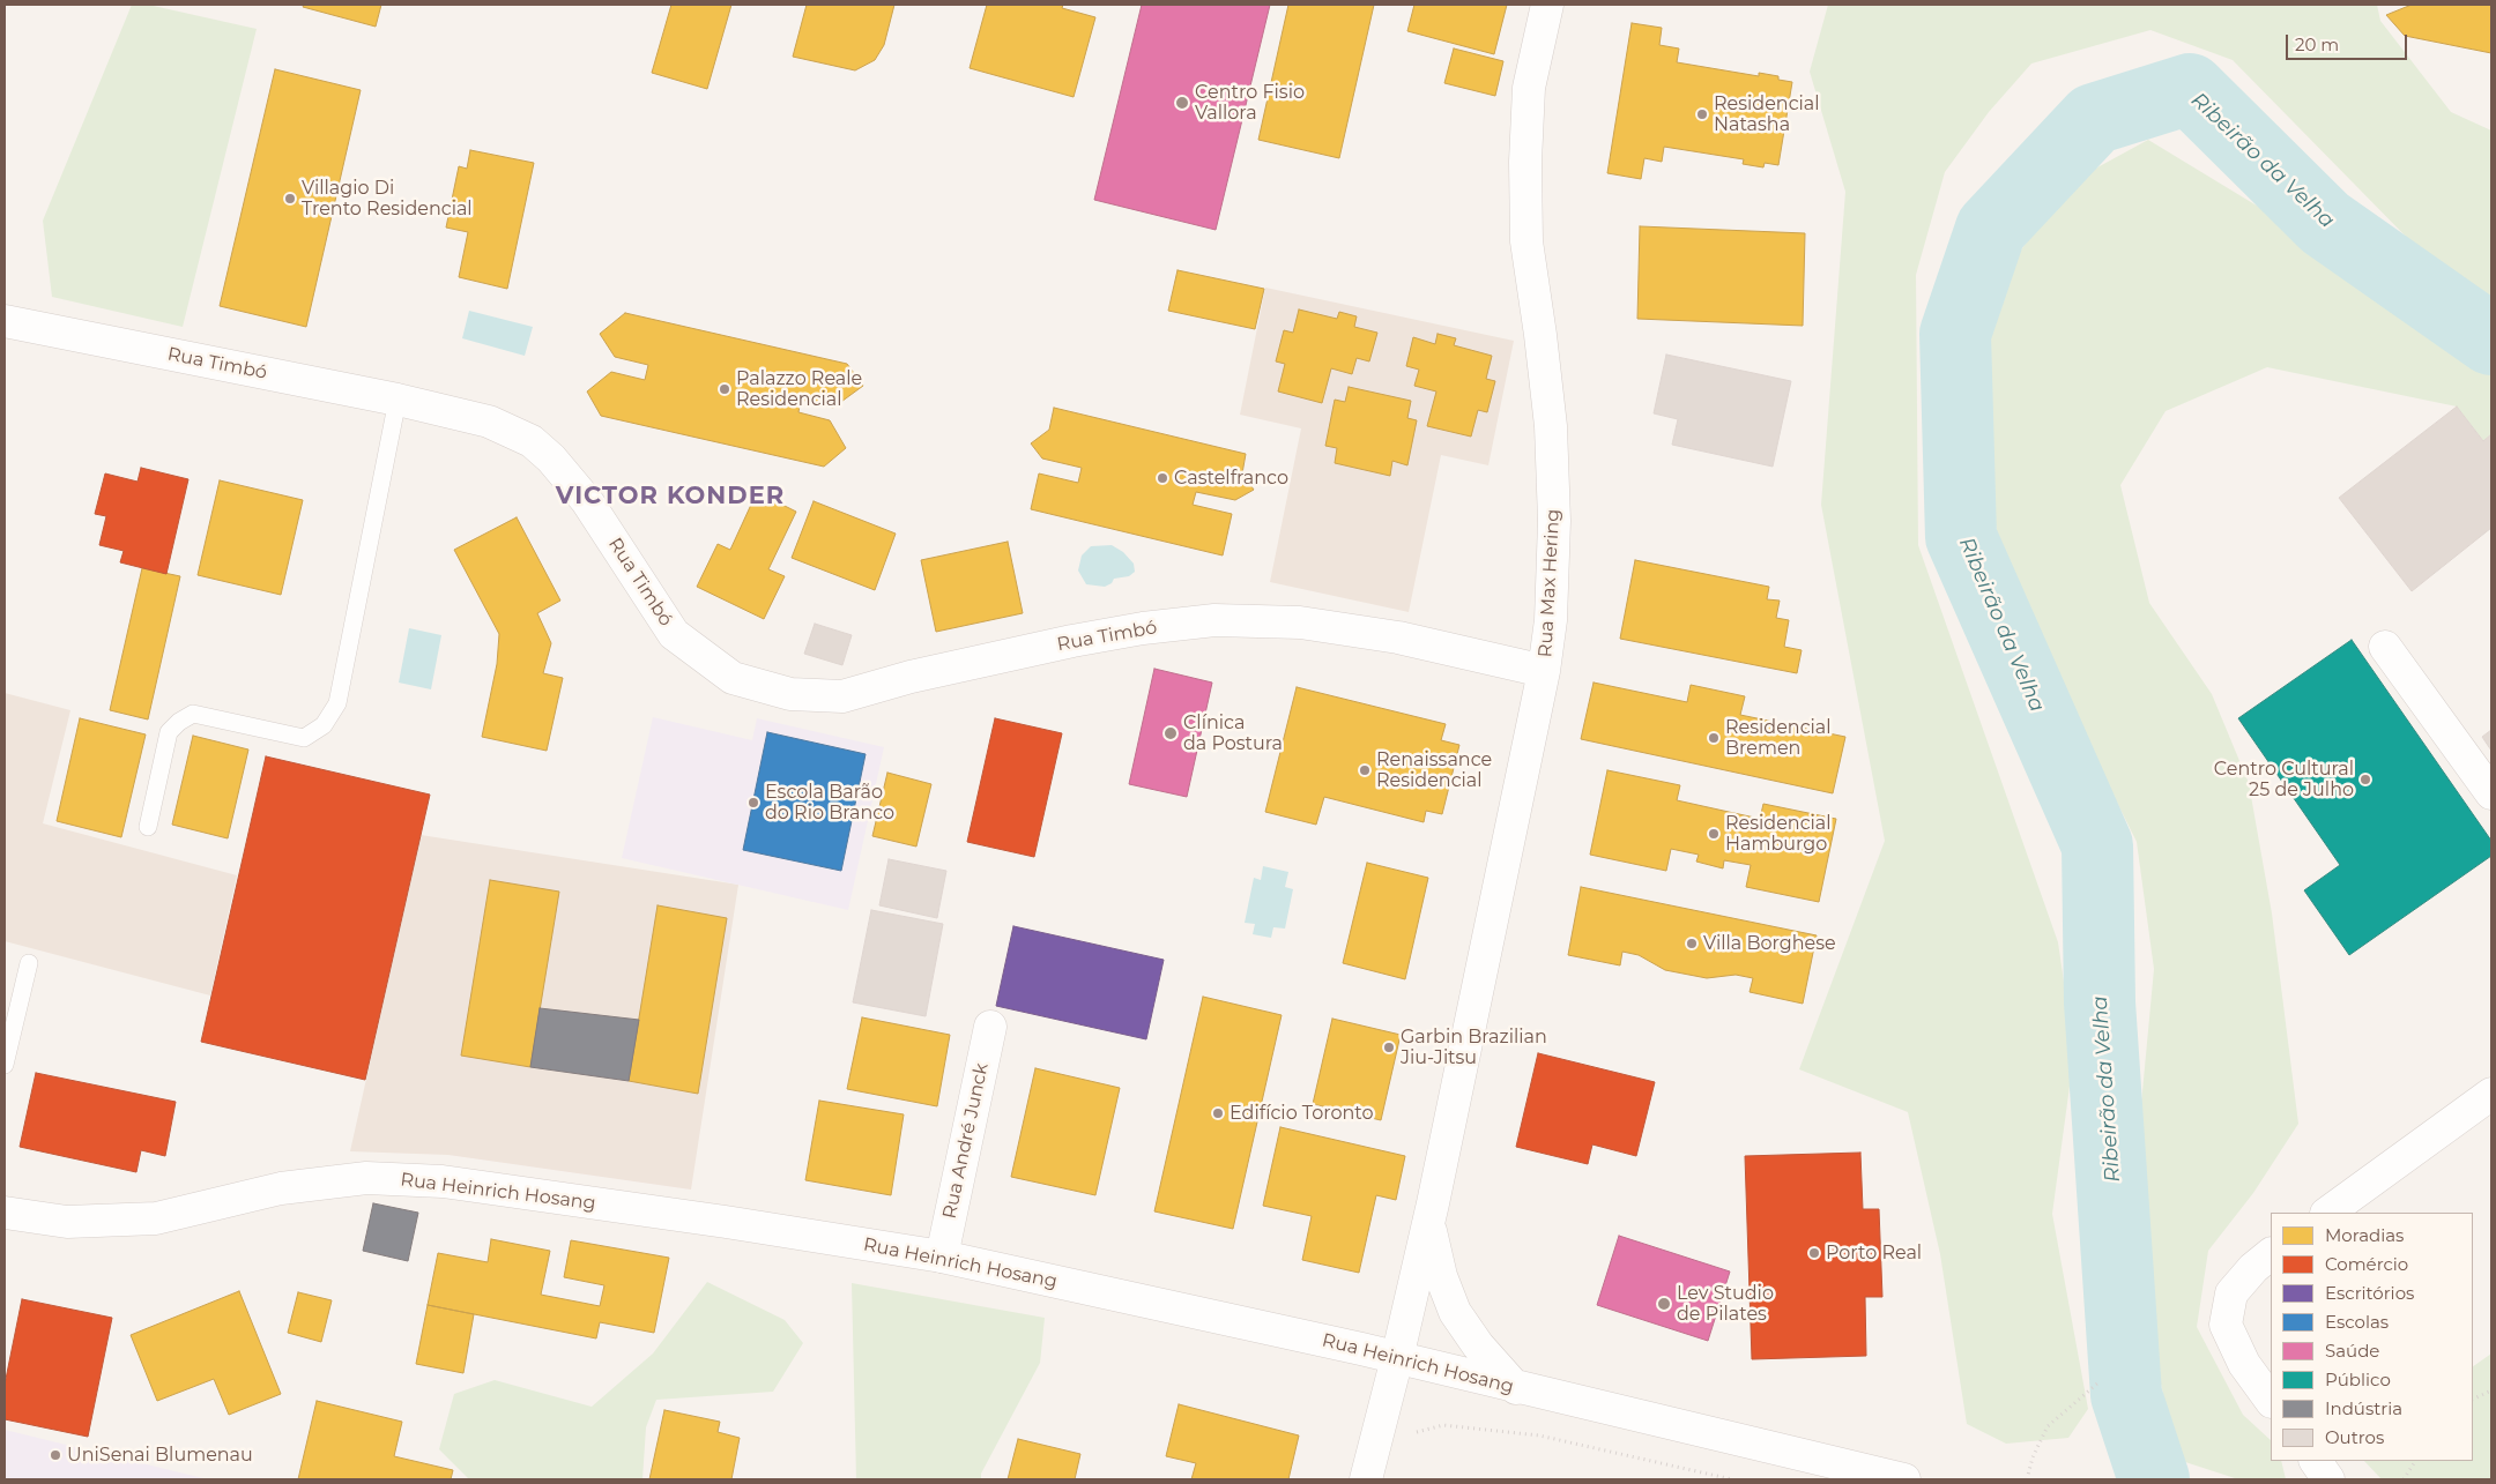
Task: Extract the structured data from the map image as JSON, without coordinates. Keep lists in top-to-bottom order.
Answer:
{
  "streets": {
    "main road": [
      "Rua Timbó",
      "Rua Max Hering",
      "Rua André Junck",
      "Rua Heinrich Hosang"
    ]
  },
  "crossings": [
    ["Rua Timbó", "Rua Max Hering"],
    ["Rua Max Hering", "Rua Heinrich Hosang"],
    ["Rua André Junck", "Rua Heinrich Hosang"]
  ],
  "districts": ["VICTOR KONDER"],
  "water": ["Ribeirão da Velha"],
  "places": [
    "Centro Fisio Vallora",
    "Residencial Natasha",
    "Villagio Di Trento Residencial",
    "Palazzo Reale Residencial",
    "Castelfranco",
    "Clínica da Postura",
    "Residencial Bremen",
    "Renaissance Residencial",
    "Centro Cultural 25 de Julho",
    "Escola Barão do Rio Branco",
    "Residencial Hamburgo",
    "Villa Borghese",
    "Garbin Brazilian Jiu-Jitsu",
    "Edifício Toronto",
    "Porto Real",
    "Lev Studio de Pilates",
    "UniSenai Blumenau"
  ],
  "legend": [
    "Moradias",
    "Comércio",
    "Escritórios",
    "Escolas",
    "Saúde",
    "Público",
    "Indústria",
    "Outros"
  ],
  "scale_bar": "20 m"
}
